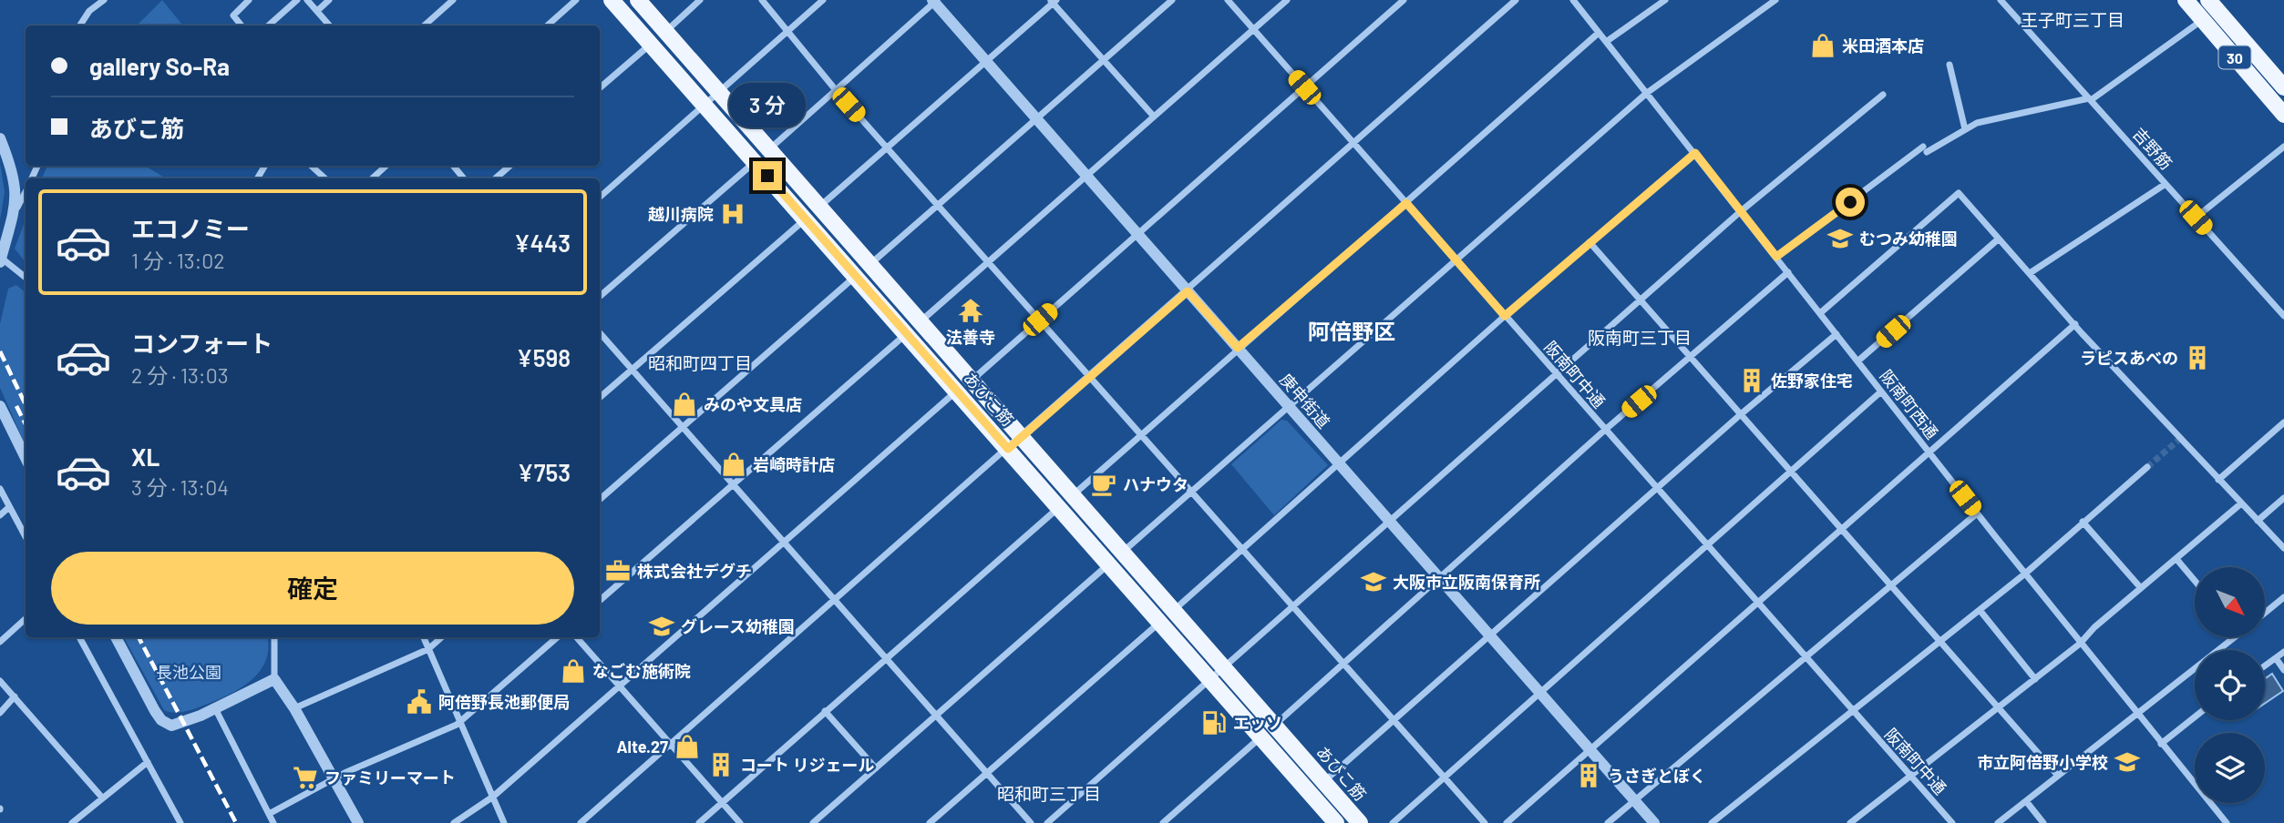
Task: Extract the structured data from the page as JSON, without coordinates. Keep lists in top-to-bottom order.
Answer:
{
  "streets": {
    "main road": ["30", "あびこ筋"],
    "street": [
      "吉野筋",
      "阪南町中通",
      "庚申街道",
      "阪南町西通"
    ]
  },
  "districts": [
    "王子町三丁目",
    "阿倍野区",
    "阪南町三丁目",
    "昭和町四丁目",
    "昭和町三丁目"
  ],
  "parks": ["長池公園"],
  "places": {
    "shop": [
      "米田酒本店",
      "みのや文具店",
      "岩崎時計店",
      "なごむ施術院",
      "Alte.27"
    ],
    "hospital": ["越川病院"],
    "school or university": [
      "むつみ幼稚園",
      "大阪市立阪南保育所",
      "グレース幼稚園",
      "市立阿倍野小学校"
    ],
    "temple": ["法善寺"],
    "building": [
      "ラピスあべの",
      "佐野家住宅",
      "コート リジェール",
      "うさぎとぼく"
    ],
    "cafe": ["ハナウタ"],
    "office": ["株式会社デグチ"],
    "public building": ["阿倍野長池郵便局"],
    "fuel station": ["エッソ"],
    "supermarket": ["ファミリーマート"]
  },
  "north": "bottom right",
  "page": {
    "banner": ["gallery So-Ra", "あびこ筋"],
    "bubble": "3 分",
    "list": [
      {
        "name": "エコノミー",
        "note": "1 分 · 13:02",
        "value": "¥443"
      },
      {
        "name": "コンフォート",
        "note": "2 分 · 13:03",
        "value": "¥598"
      },
      {
        "name": "XL",
        "note": "3 分 · 13:04",
        "value": "¥753"
      }
    ],
    "buttons": "確定"
  }
}
